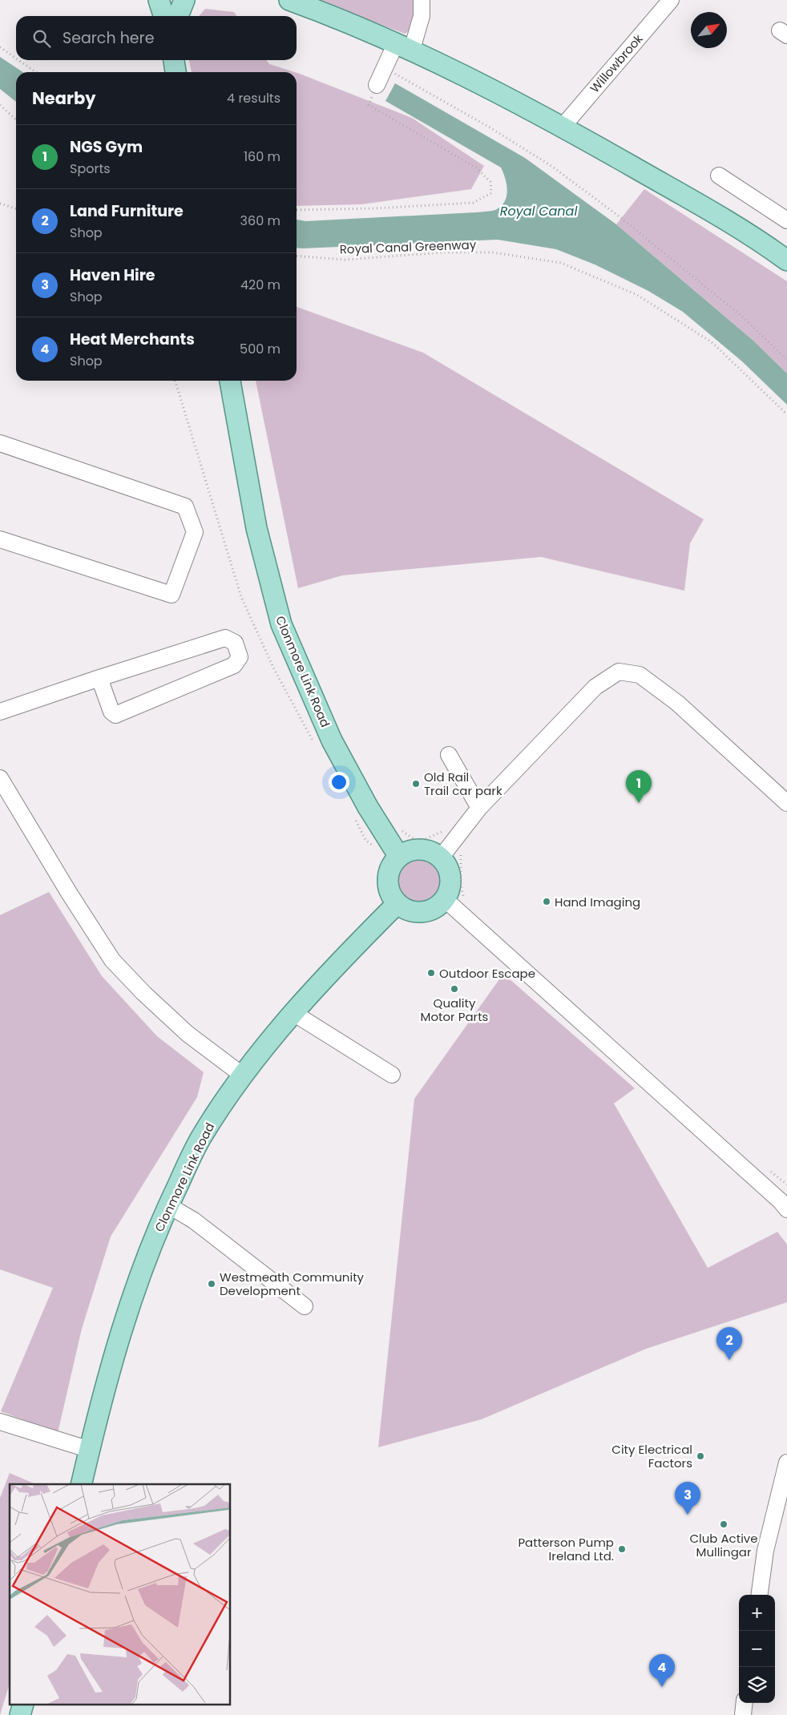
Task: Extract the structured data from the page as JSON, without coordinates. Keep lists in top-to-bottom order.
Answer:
{
  "streets": {
    "main road": ["Clonmore Link Road"],
    "street": ["Willowbrook"],
    "path": ["Royal Canal Greenway"]
  },
  "water": ["Royal Canal"],
  "places": [
    "Old Rail Trail car park",
    "Hand Imaging",
    "Outdoor Escape",
    "Quality Motor Parts",
    "Westmeath Community Development",
    "City Electrical Factors",
    "Club Active Mullingar",
    "Patterson Pump Ireland Ltd."
  ],
  "north": "top right",
  "page": {
    "search": "Search here",
    "heading": ["Nearby", "4 results"],
    "list": [
      {
        "mark": "1",
        "name": "NGS Gym",
        "note": "Sports",
        "value": "160 m"
      },
      {
        "mark": "2",
        "name": "Land Furniture",
        "note": "Shop",
        "value": "360 m"
      },
      {
        "mark": "3",
        "name": "Haven Hire",
        "note": "Shop",
        "value": "420 m"
      },
      {
        "mark": "4",
        "name": "Heat Merchants",
        "note": "Shop",
        "value": "500 m"
      }
    ],
    "pins": [
      "1",
      "2",
      "3",
      "4"
    ],
    "map_buttons": ["+", "−"]
  }
}
